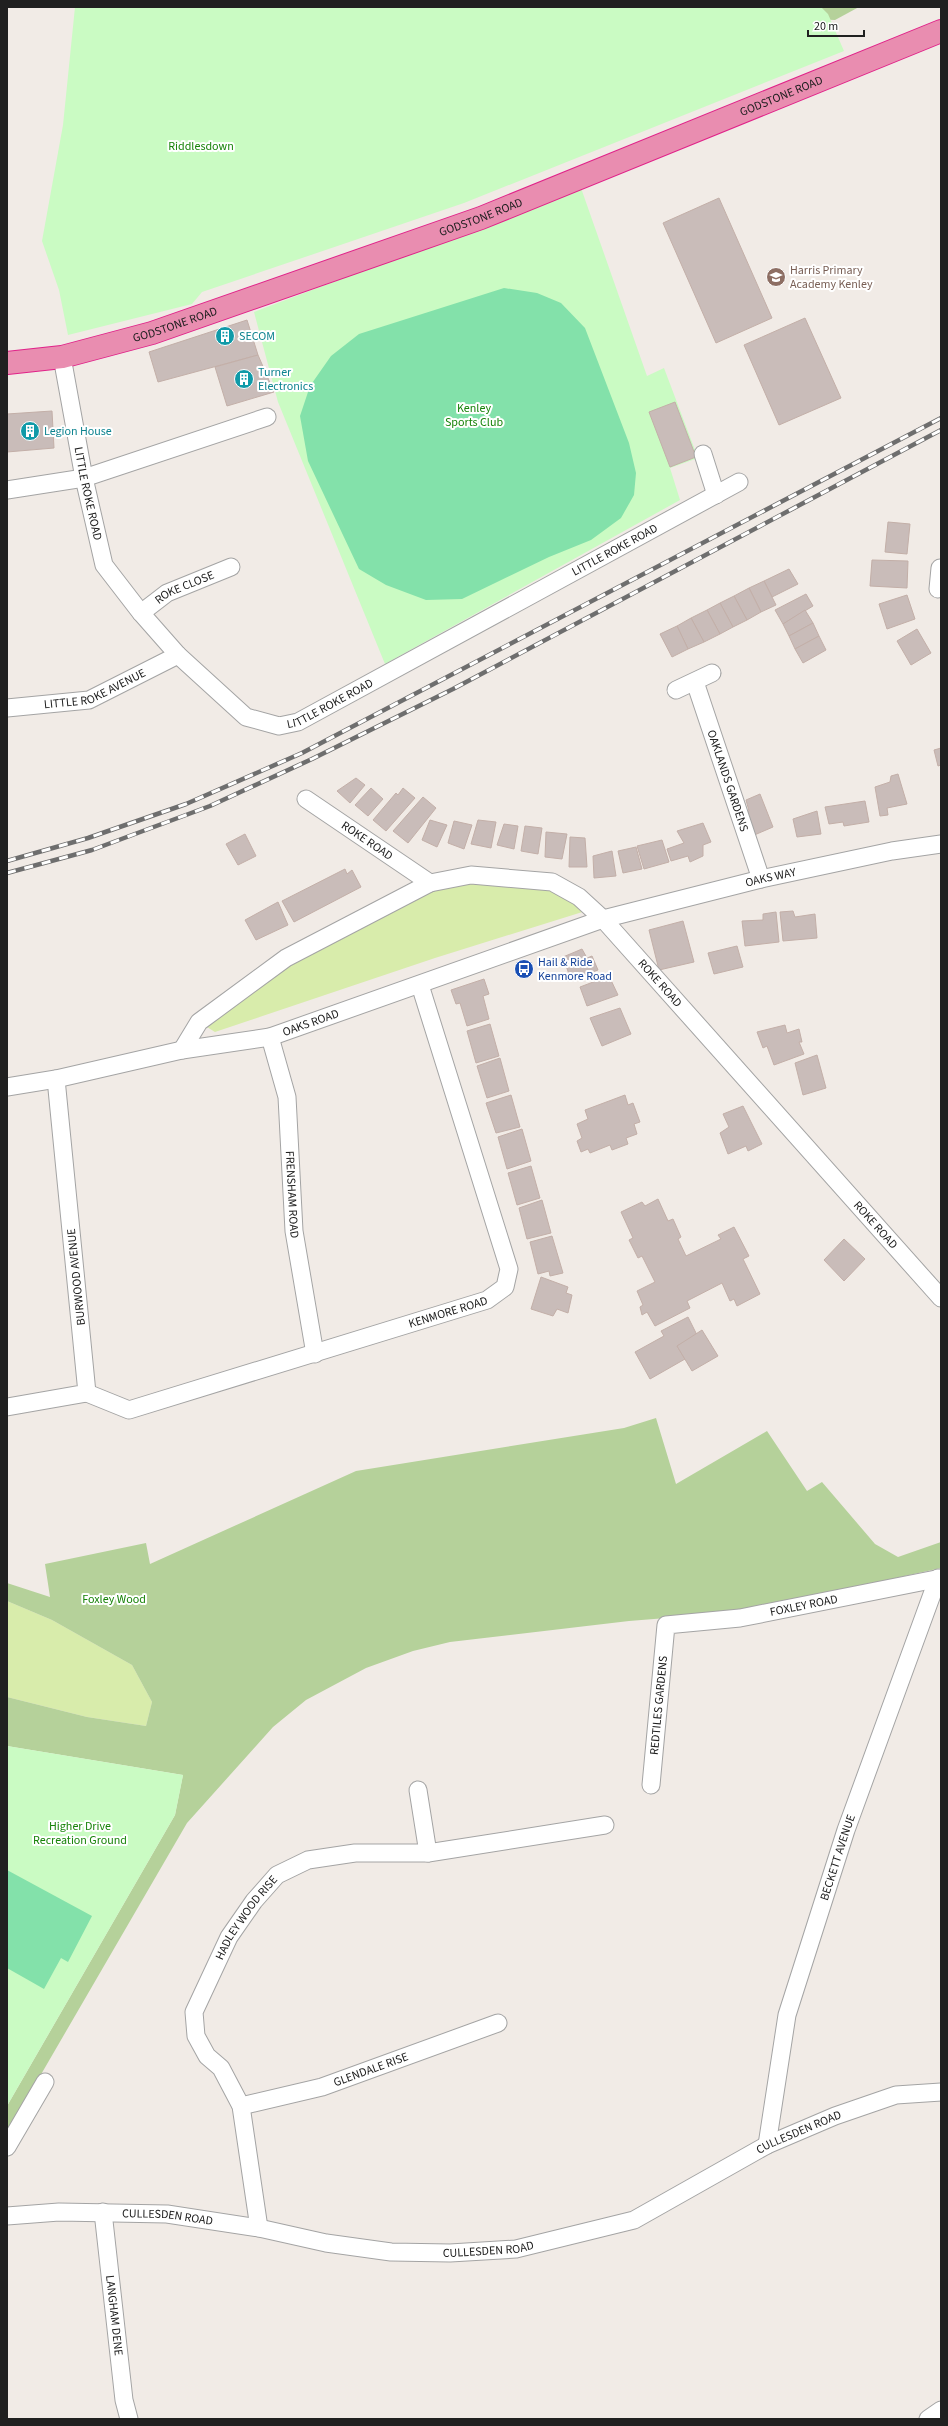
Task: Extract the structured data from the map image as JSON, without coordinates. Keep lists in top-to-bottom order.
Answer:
{
  "streets": {
    "highway": ["GODSTONE ROAD"],
    "street": [
      "LITTLE ROKE ROAD",
      "ROKE CLOSE",
      "LITTLE ROKE AVENUE",
      "OAKLANDS GARDENS",
      "ROKE ROAD",
      "OAKS WAY",
      "OAKS ROAD",
      "FRENSHAM ROAD",
      "BURWOOD AVENUE",
      "KENMORE ROAD",
      "FOXLEY ROAD",
      "REDTILES GARDENS",
      "BECKETT AVENUE",
      "HADLEY WOOD RISE",
      "GLENDALE RISE",
      "CULLESDEN ROAD",
      "LANGHAM DENE"
    ]
  },
  "crossings": [
    ["GODSTONE ROAD", "LITTLE ROKE ROAD"],
    ["LITTLE ROKE ROAD", "ROKE CLOSE"],
    ["LITTLE ROKE ROAD", "LITTLE ROKE AVENUE"],
    ["OAKLANDS GARDENS", "OAKS WAY"],
    ["ROKE ROAD", "OAKS WAY"],
    ["ROKE ROAD", "OAKS ROAD"],
    ["OAKS WAY", "OAKS ROAD"],
    ["OAKS ROAD", "FRENSHAM ROAD"],
    ["OAKS ROAD", "BURWOOD AVENUE"],
    ["OAKS ROAD", "KENMORE ROAD"],
    ["FRENSHAM ROAD", "KENMORE ROAD"],
    ["BURWOOD AVENUE", "KENMORE ROAD"],
    ["FOXLEY ROAD", "REDTILES GARDENS"],
    ["FOXLEY ROAD", "BECKETT AVENUE"],
    ["BECKETT AVENUE", "CULLESDEN ROAD"],
    ["HADLEY WOOD RISE", "GLENDALE RISE"],
    ["HADLEY WOOD RISE", "CULLESDEN ROAD"],
    ["CULLESDEN ROAD", "LANGHAM DENE"]
  ],
  "parks": [
    "Riddlesdown",
    "Kenley Sports Club",
    "Foxley Wood",
    "Higher Drive Recreation Ground"
  ],
  "places": {
    "school or university": ["Harris Primary Academy Kenley"],
    "building": ["SECOM", "Turner Electronics", "Legion House"],
    "bus stop": ["Hail & Ride Kenmore Road"]
  },
  "scale_bar": "20 m"
}
